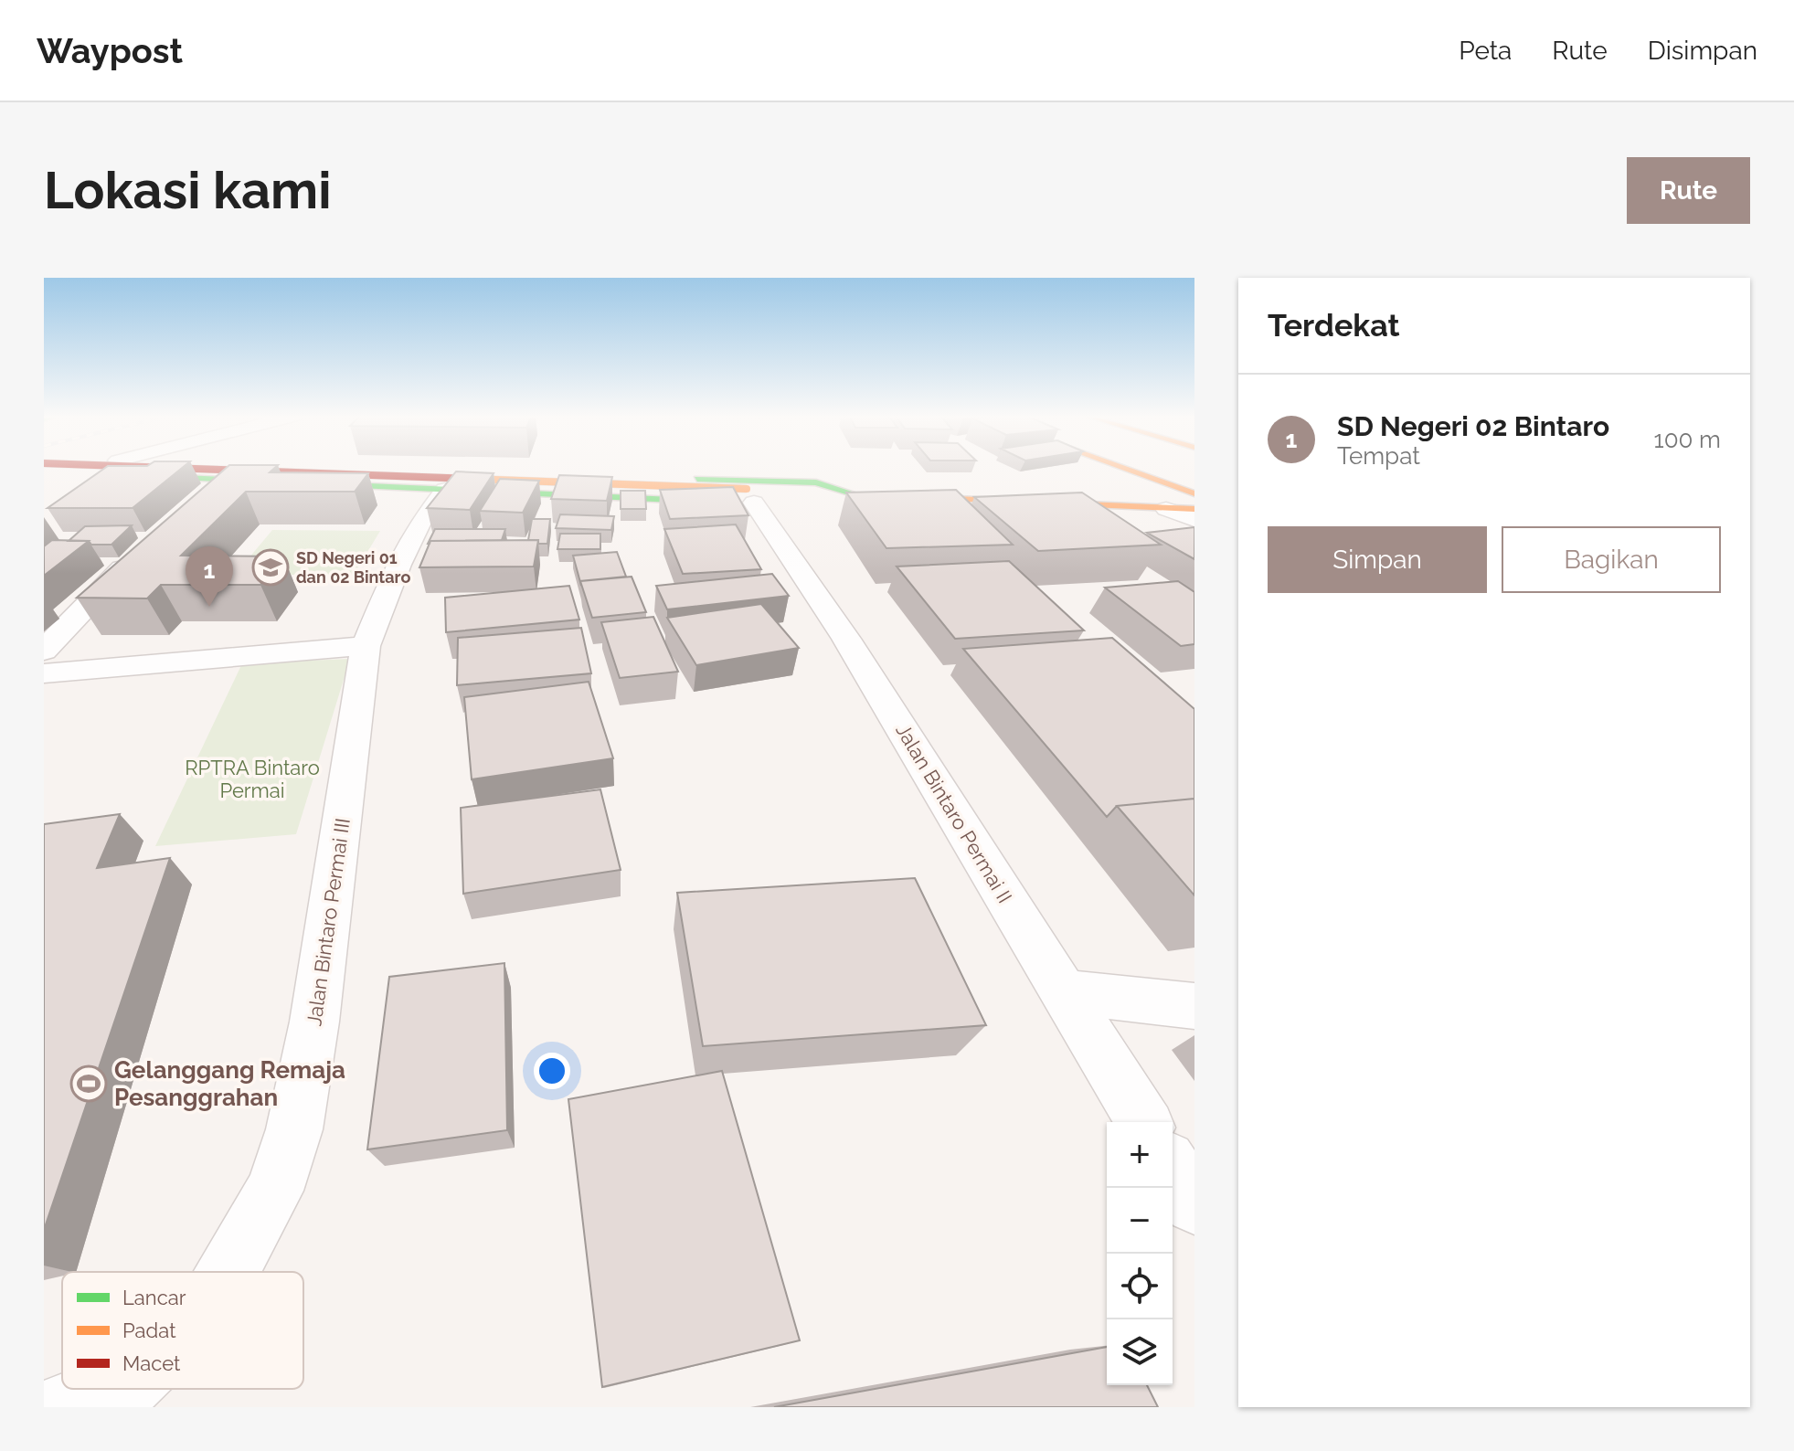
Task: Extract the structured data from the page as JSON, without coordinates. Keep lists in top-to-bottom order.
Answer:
{
  "streets": {
    "street": ["Jalan Bintaro Permai II", "Jalan Bintaro Permai III"]
  },
  "parks": ["RPTRA Bintaro Permai"],
  "places": {
    "school or university": ["SD Negeri 01 dan 02 Bintaro"],
    "sports": ["Gelanggang Remaja Pesanggrahan"]
  },
  "legend": ["Lancar", "Padat", "Macet"],
  "page": {
    "header": "Waypost",
    "nav": ["Peta", "Rute", "Disimpan"],
    "buttons": [
      "Rute",
      ["Simpan", "Bagikan"]
    ],
    "title": "Lokasi kami",
    "heading": "Terdekat",
    "list": [
      {
        "mark": "1",
        "name": "SD Negeri 02 Bintaro",
        "note": "Tempat",
        "value": "100 m"
      }
    ],
    "pins": "1",
    "map_buttons": ["+", "−"]
  }
}
